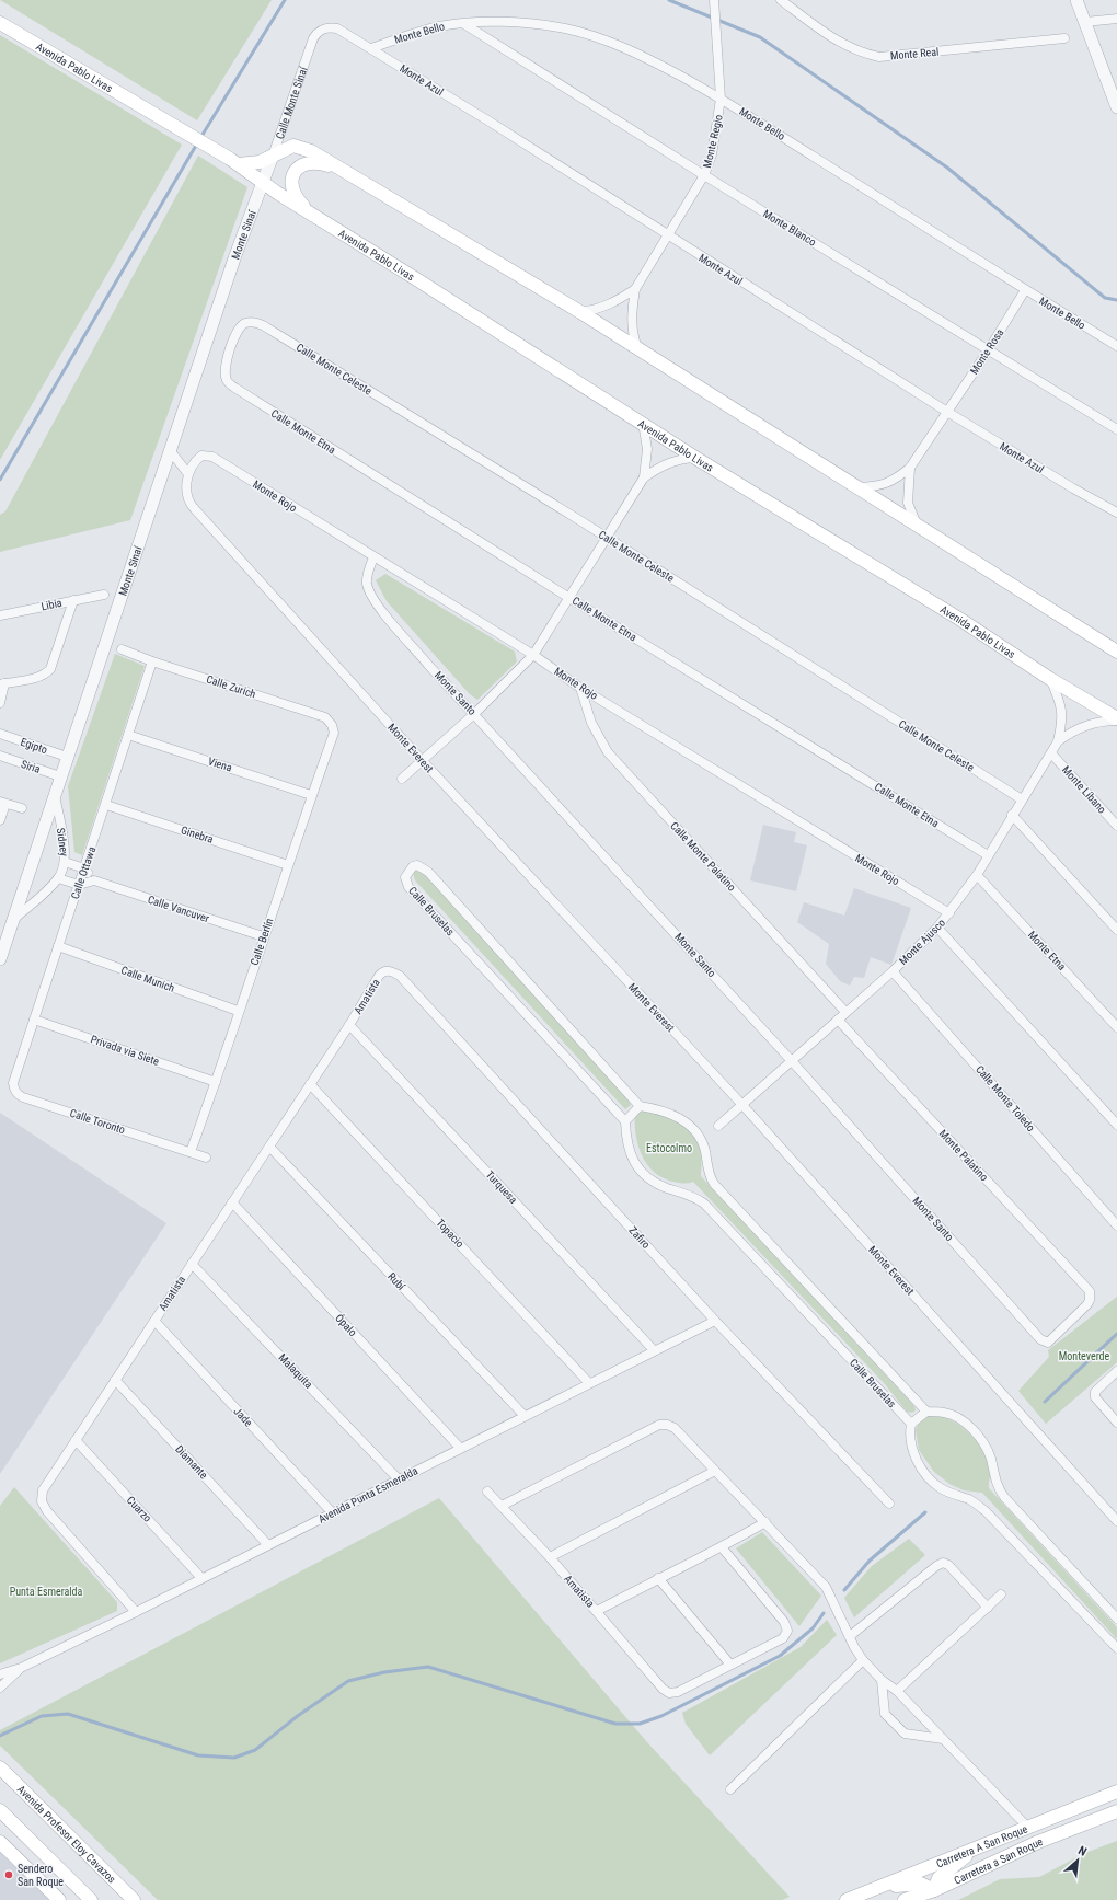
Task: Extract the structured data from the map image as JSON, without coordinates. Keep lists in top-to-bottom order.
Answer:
{
  "streets": {
    "main road": [
      "Avenida Pablo Livas",
      "Avenida Profesor Eloy Cavazos",
      "Carretera A San Roque",
      "Carretera a San Roque"
    ],
    "street": [
      "Monte Bello",
      "Monte Real",
      "Monte Azul",
      "Calle Monte Sinaí",
      "Monte Regio",
      "Monte Blanco",
      "Monte Sinaí",
      "Monte Rosa",
      "Calle Monte Celeste",
      "Calle Monte Etna",
      "Monte Rojo",
      "Libia",
      "Calle Zurich",
      "Monte Santo",
      "Egipto",
      "Monte Everest",
      "Viena",
      "Siria",
      "Monte Líbano",
      "Ginebra",
      "Sidney",
      "Calle Monte Palatino",
      "Calle Ottawa",
      "Calle Vancuver",
      "Calle Bruselas",
      "Calle Berlín",
      "Monte Ajusco",
      "Monte Etna",
      "Calle Munich",
      "Amatista",
      "Privada via Siete",
      "Calle Monte Toledo",
      "Calle Toronto",
      "Monte Palatino",
      "Turquesa",
      "Topacio",
      "Zafiro",
      "Rubí",
      "Ópalo",
      "Malaquita",
      "Jade",
      "Diamante",
      "Avenida Punta Esmeralda",
      "Cuarzo"
    ]
  },
  "crossings": [
    ["Monte Bello", "Monte Azul"],
    ["Monte Bello", "Monte Regio"],
    ["Monte Bello", "Monte Blanco"],
    ["Monte Bello", "Monte Rosa"],
    ["Avenida Pablo Livas", "Calle Monte Sinaí"],
    ["Avenida Pablo Livas", "Monte Sinaí"],
    ["Avenida Pablo Livas", "Monte Ajusco"],
    ["Monte Azul", "Calle Monte Sinaí"],
    ["Monte Azul", "Monte Regio"],
    ["Monte Azul", "Monte Rosa"],
    ["Calle Monte Sinaí", "Monte Sinaí"],
    ["Monte Regio", "Monte Blanco"],
    ["Monte Blanco", "Monte Rosa"],
    ["Monte Sinaí", "Egipto"],
    ["Monte Sinaí", "Siria"],
    ["Monte Sinaí", "Sidney"],
    ["Calle Monte Celeste", "Calle Monte Etna"],
    ["Calle Monte Celeste", "Monte Ajusco"],
    ["Calle Monte Etna", "Monte Ajusco"],
    ["Monte Rojo", "Monte Santo"],
    ["Monte Rojo", "Monte Everest"],
    ["Monte Rojo", "Calle Monte Palatino"],
    ["Monte Rojo", "Monte Ajusco"],
    ["Calle Zurich", "Calle Ottawa"],
    ["Calle Zurich", "Calle Berlín"],
    ["Monte Santo", "Monte Ajusco"],
    ["Monte Santo", "Monte Palatino"],
    ["Monte Everest", "Monte Ajusco"],
    ["Viena", "Calle Ottawa"],
    ["Viena", "Calle Berlín"],
    ["Monte Líbano", "Monte Ajusco"],
    ["Ginebra", "Calle Ottawa"],
    ["Ginebra", "Calle Berlín"],
    ["Calle Monte Palatino", "Monte Ajusco"],
    ["Calle Ottawa", "Calle Vancuver"],
    ["Calle Ottawa", "Calle Munich"],
    ["Calle Ottawa", "Privada via Siete"],
    ["Calle Ottawa", "Calle Toronto"],
    ["Calle Vancuver", "Calle Berlín"],
    ["Calle Berlín", "Calle Munich"],
    ["Calle Berlín", "Privada via Siete"],
    ["Calle Berlín", "Calle Toronto"],
    ["Monte Ajusco", "Monte Etna"],
    ["Monte Ajusco", "Calle Monte Toledo"],
    ["Monte Ajusco", "Monte Palatino"],
    ["Amatista", "Turquesa"],
    ["Amatista", "Topacio"],
    ["Amatista", "Zafiro"],
    ["Amatista", "Rubí"],
    ["Amatista", "Ópalo"],
    ["Amatista", "Malaquita"],
    ["Amatista", "Jade"],
    ["Amatista", "Diamante"],
    ["Amatista", "Avenida Punta Esmeralda"],
    ["Amatista", "Cuarzo"],
    ["Turquesa", "Avenida Punta Esmeralda"],
    ["Topacio", "Avenida Punta Esmeralda"],
    ["Zafiro", "Avenida Punta Esmeralda"],
    ["Rubí", "Avenida Punta Esmeralda"],
    ["Ópalo", "Avenida Punta Esmeralda"],
    ["Malaquita", "Avenida Punta Esmeralda"],
    ["Jade", "Avenida Punta Esmeralda"],
    ["Diamante", "Avenida Punta Esmeralda"],
    ["Avenida Punta Esmeralda", "Cuarzo"]
  ],
  "parks": ["Estocolmo", "Monteverde", "Punta Esmeralda"],
  "places": ["Sendero San Roque"],
  "north": "top right"
}
